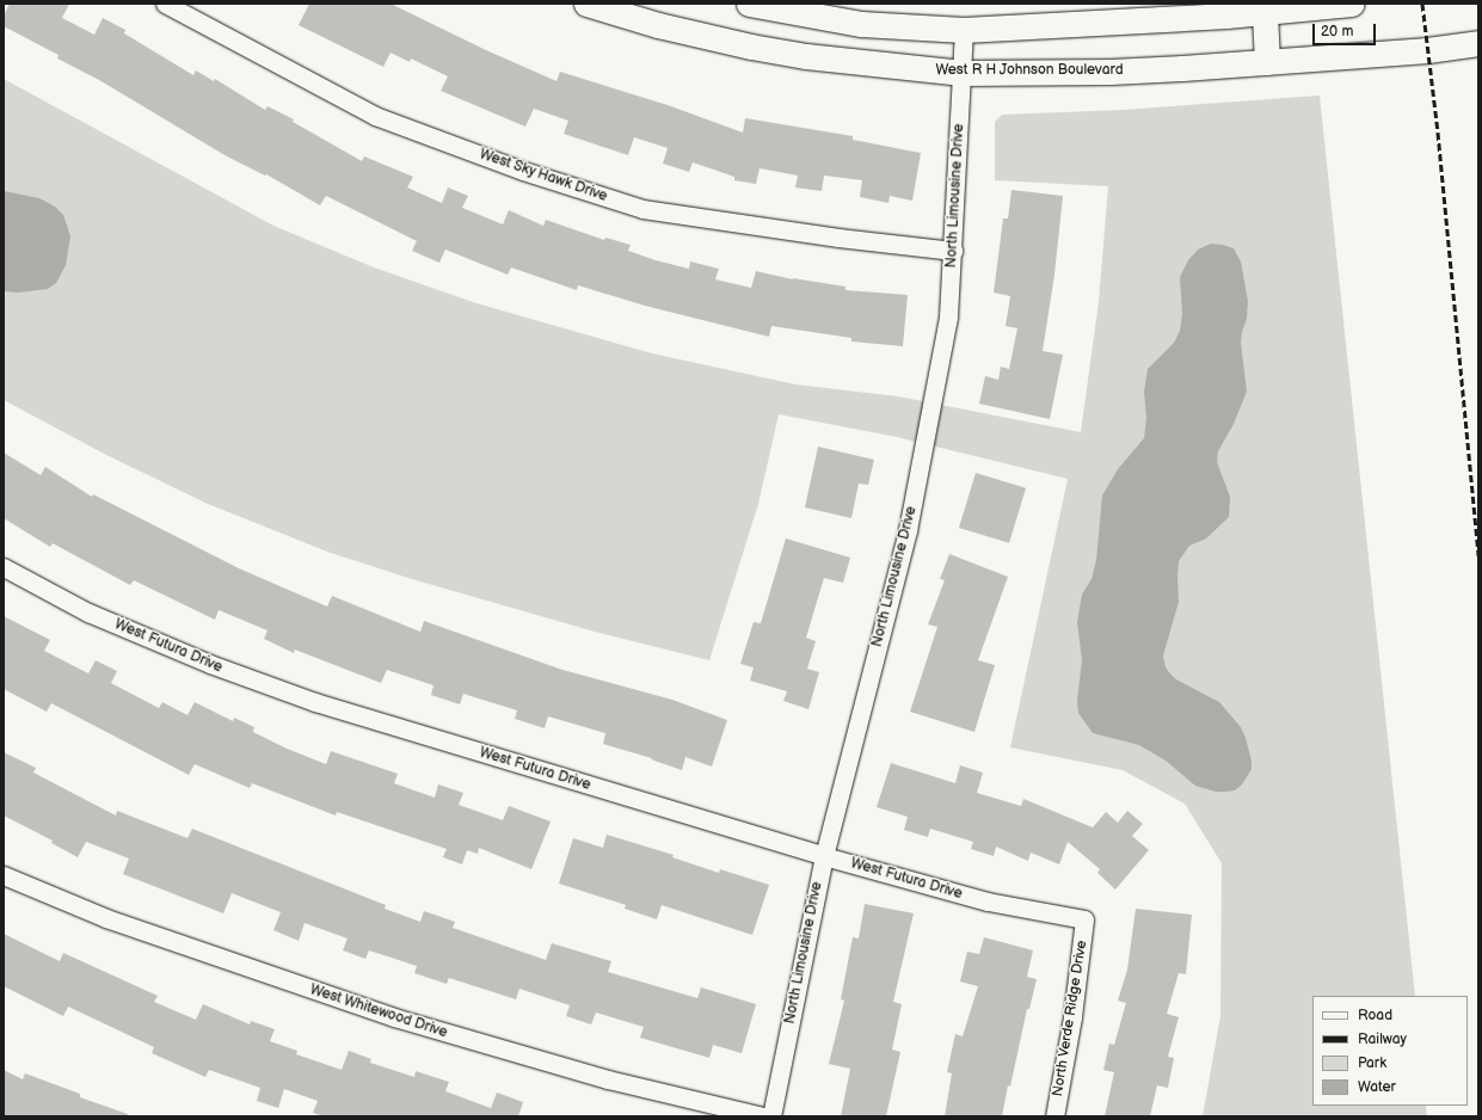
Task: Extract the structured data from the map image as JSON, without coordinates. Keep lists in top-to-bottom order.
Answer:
{
  "streets": {
    "main road": ["West R H Johnson Boulevard"],
    "street": [
      "West Sky Hawk Drive",
      "North Limousine Drive",
      "West Futura Drive",
      "West Whitewood Drive",
      "North Verde Ridge Drive"
    ]
  },
  "crossings": [
    ["West R H Johnson Boulevard", "North Limousine Drive"],
    ["West Sky Hawk Drive", "North Limousine Drive"],
    ["North Limousine Drive", "West Futura Drive"],
    ["West Futura Drive", "North Verde Ridge Drive"]
  ],
  "legend": [
    "Road",
    "Railway",
    "Park",
    "Water"
  ],
  "scale_bar": "20 m"
}
